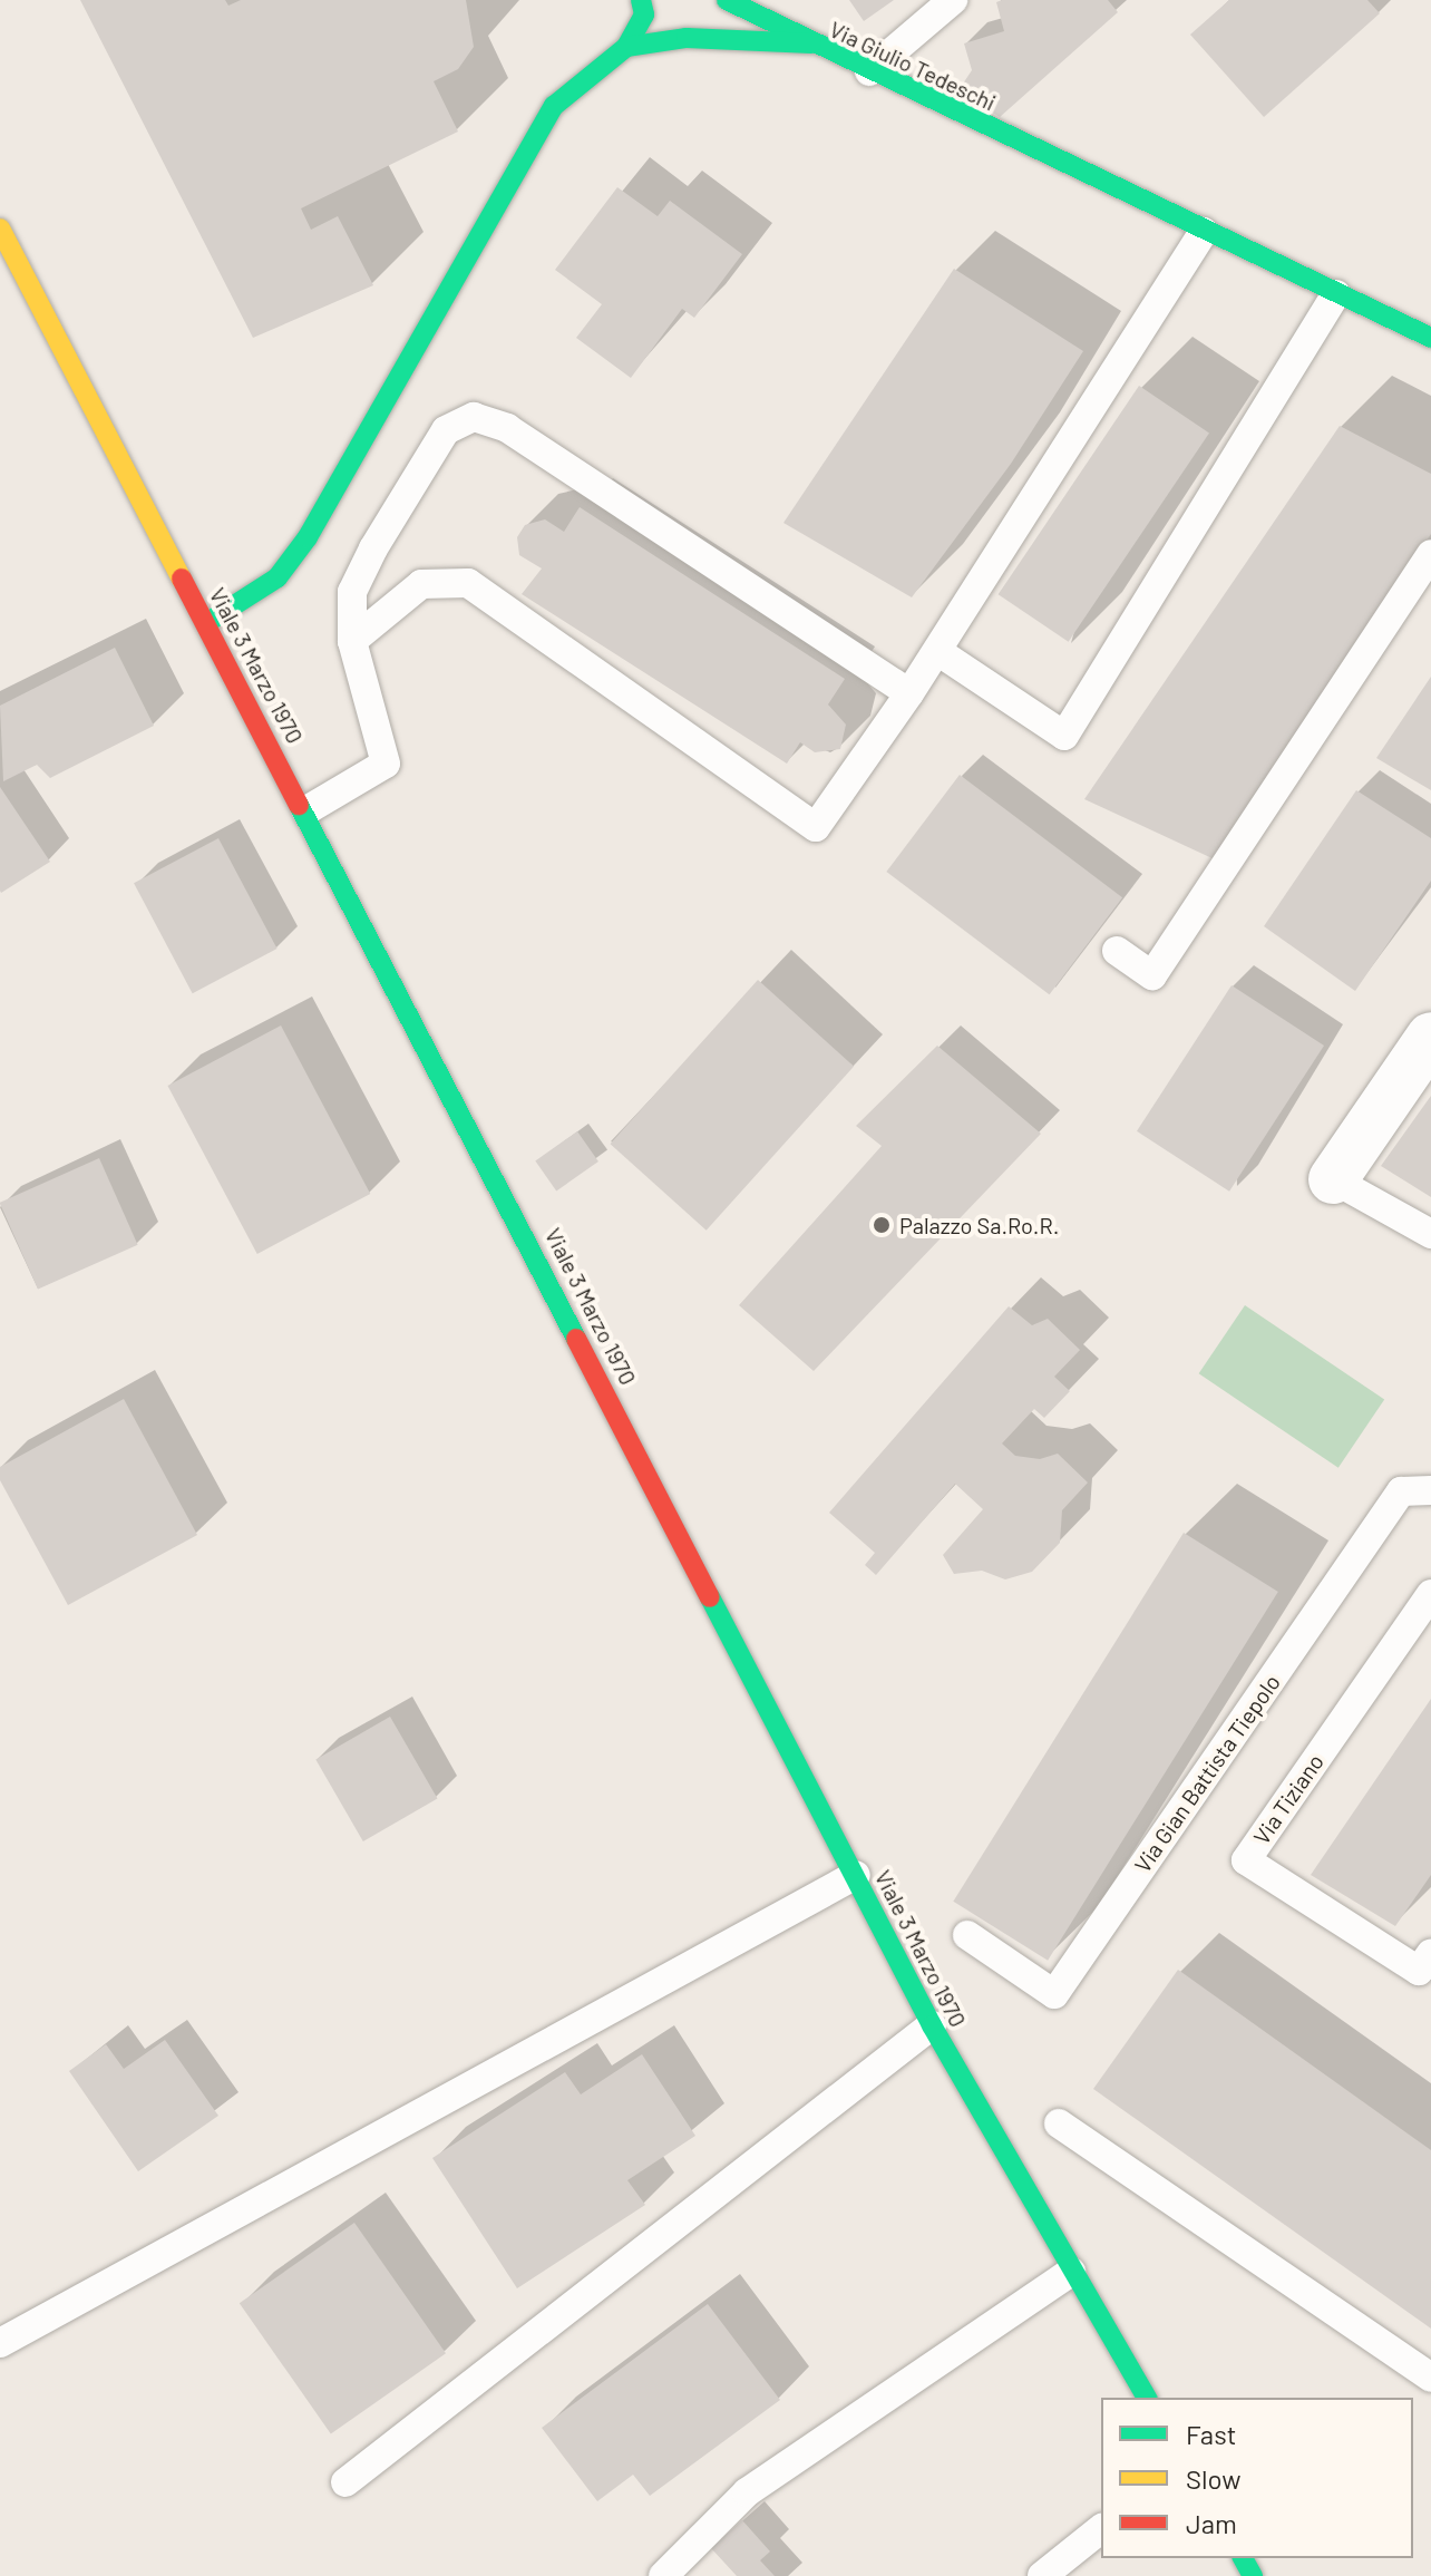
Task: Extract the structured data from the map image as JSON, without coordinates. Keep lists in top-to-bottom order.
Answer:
{
  "streets": {
    "main road": ["Via Giulio Tedeschi", "Viale 3 Marzo 1970"],
    "lane": ["Via Gian Battista Tiepolo", "Via Tiziano"]
  },
  "places": ["Palazzo Sa.Ro.R."],
  "legend": ["Fast", "Slow", "Jam"]
}
